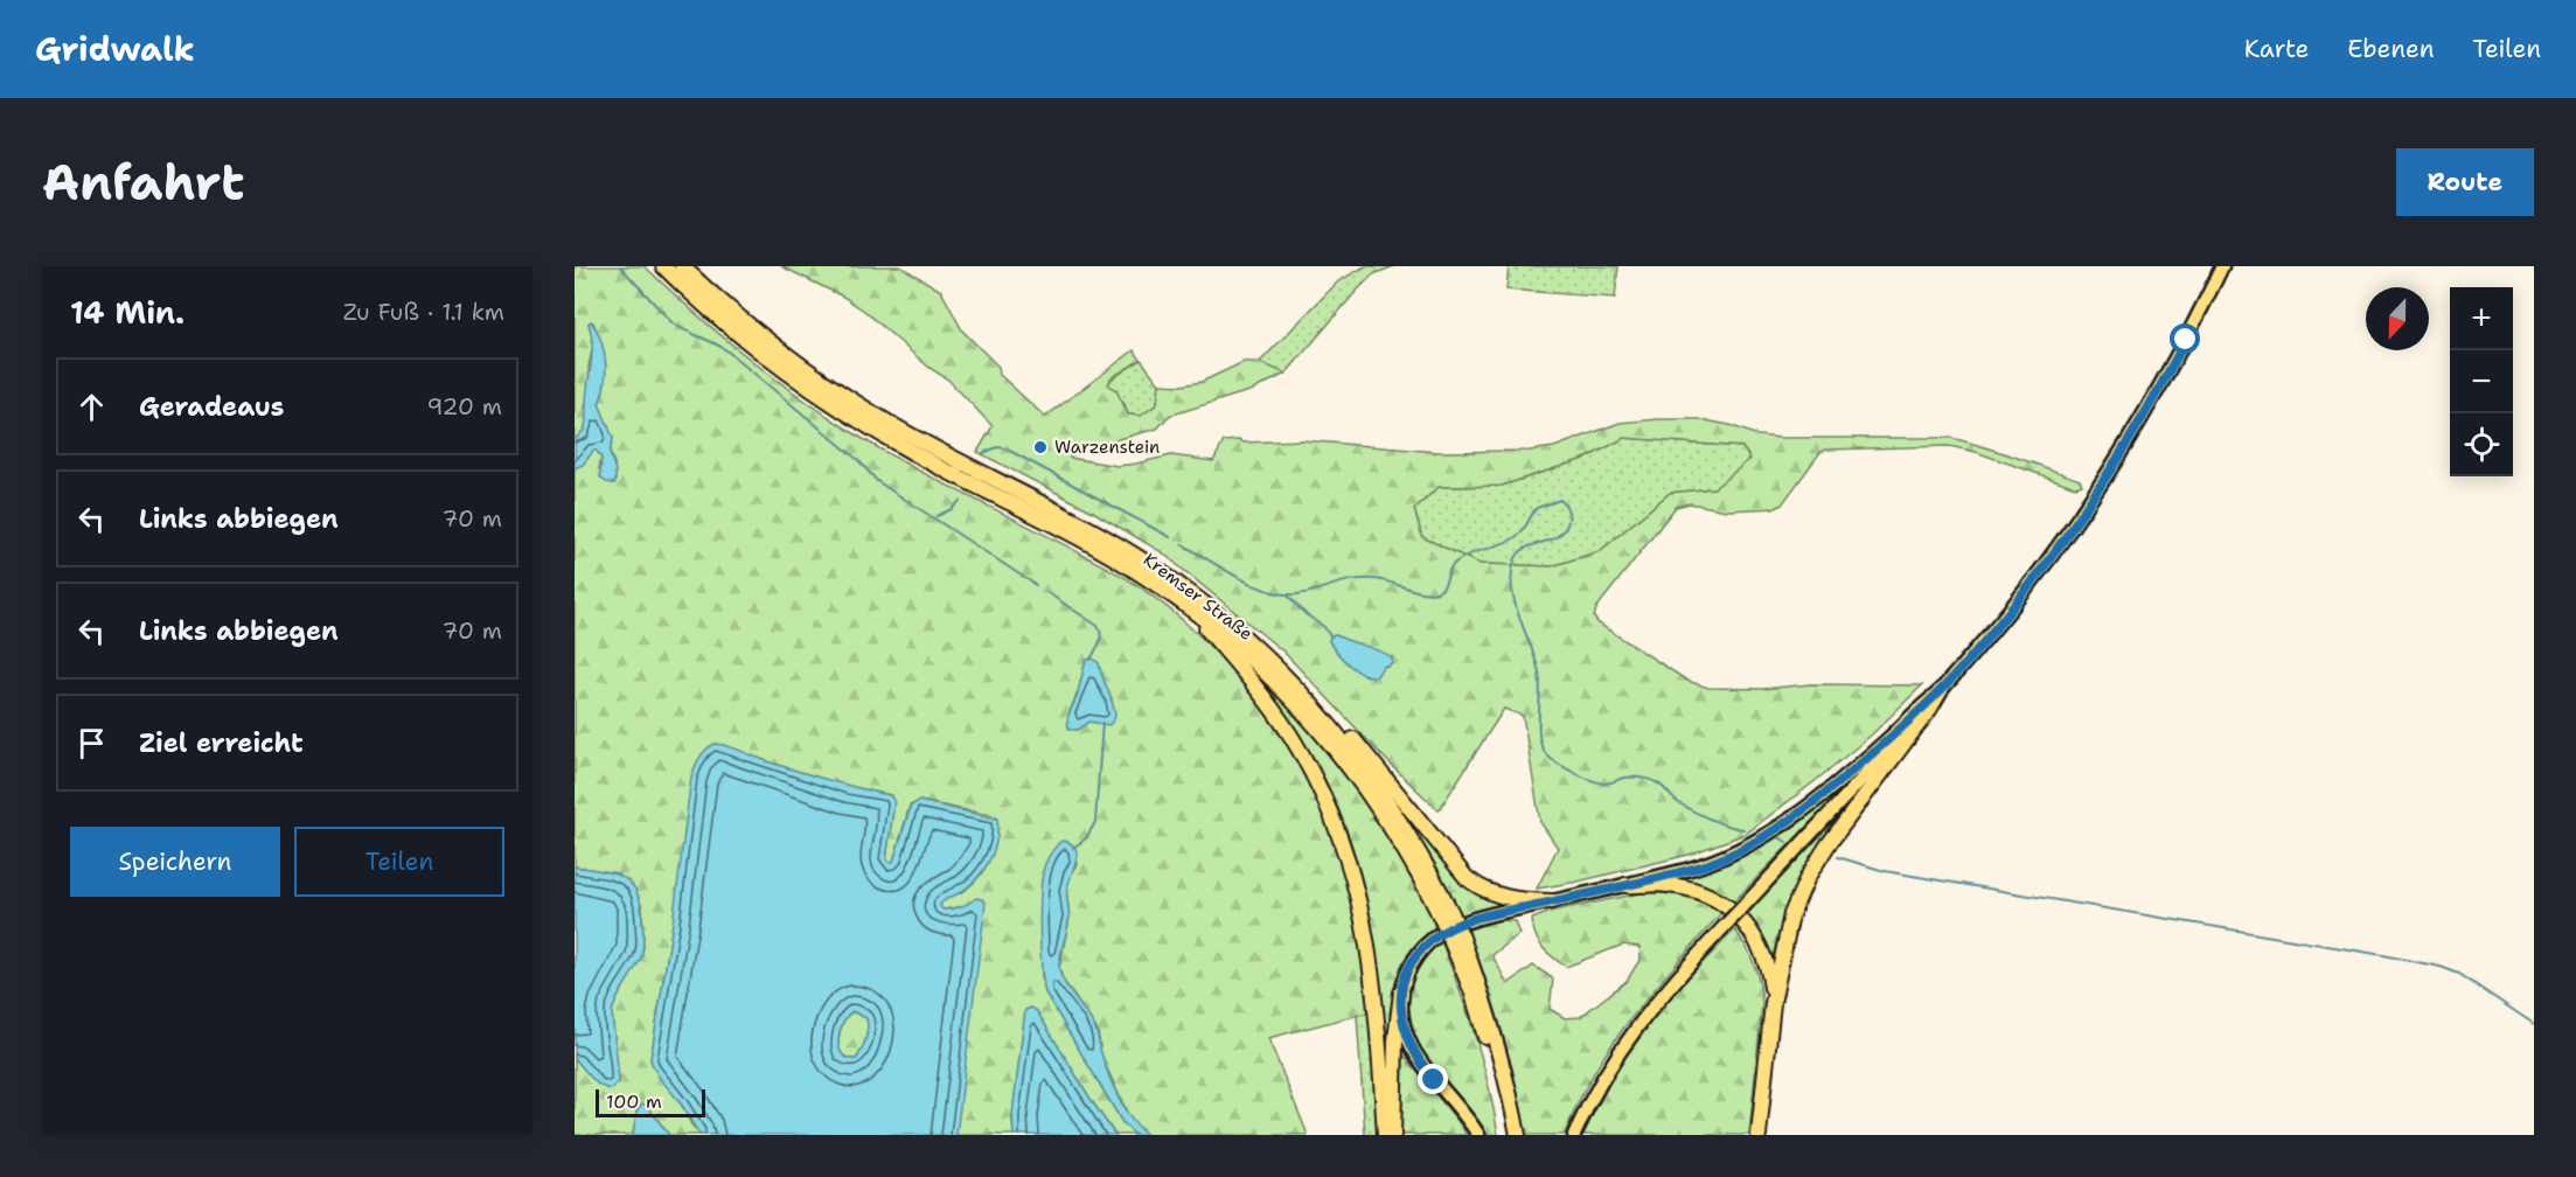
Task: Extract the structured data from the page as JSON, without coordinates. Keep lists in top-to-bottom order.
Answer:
{
  "streets": {
    "highway": ["Kremser Straße"]
  },
  "places": ["Warzenstein"],
  "scale_bar": "100 m",
  "north": "bottom",
  "page": {
    "header": "Gridwalk",
    "nav": ["Karte", "Ebenen", "Teilen"],
    "buttons": [
      "Route",
      ["Speichern", "Teilen"]
    ],
    "title": "Anfahrt",
    "heading": ["14 Min.", "Zu Fuß · 1.1 km"],
    "map_buttons": ["+", "−"],
    "list": [
      ["Geradeaus", "920 m"],
      ["Links abbiegen", "70 m"],
      ["Links abbiegen", "70 m"],
      "Ziel erreicht"
    ],
    "scale": "100 m"
  }
}
